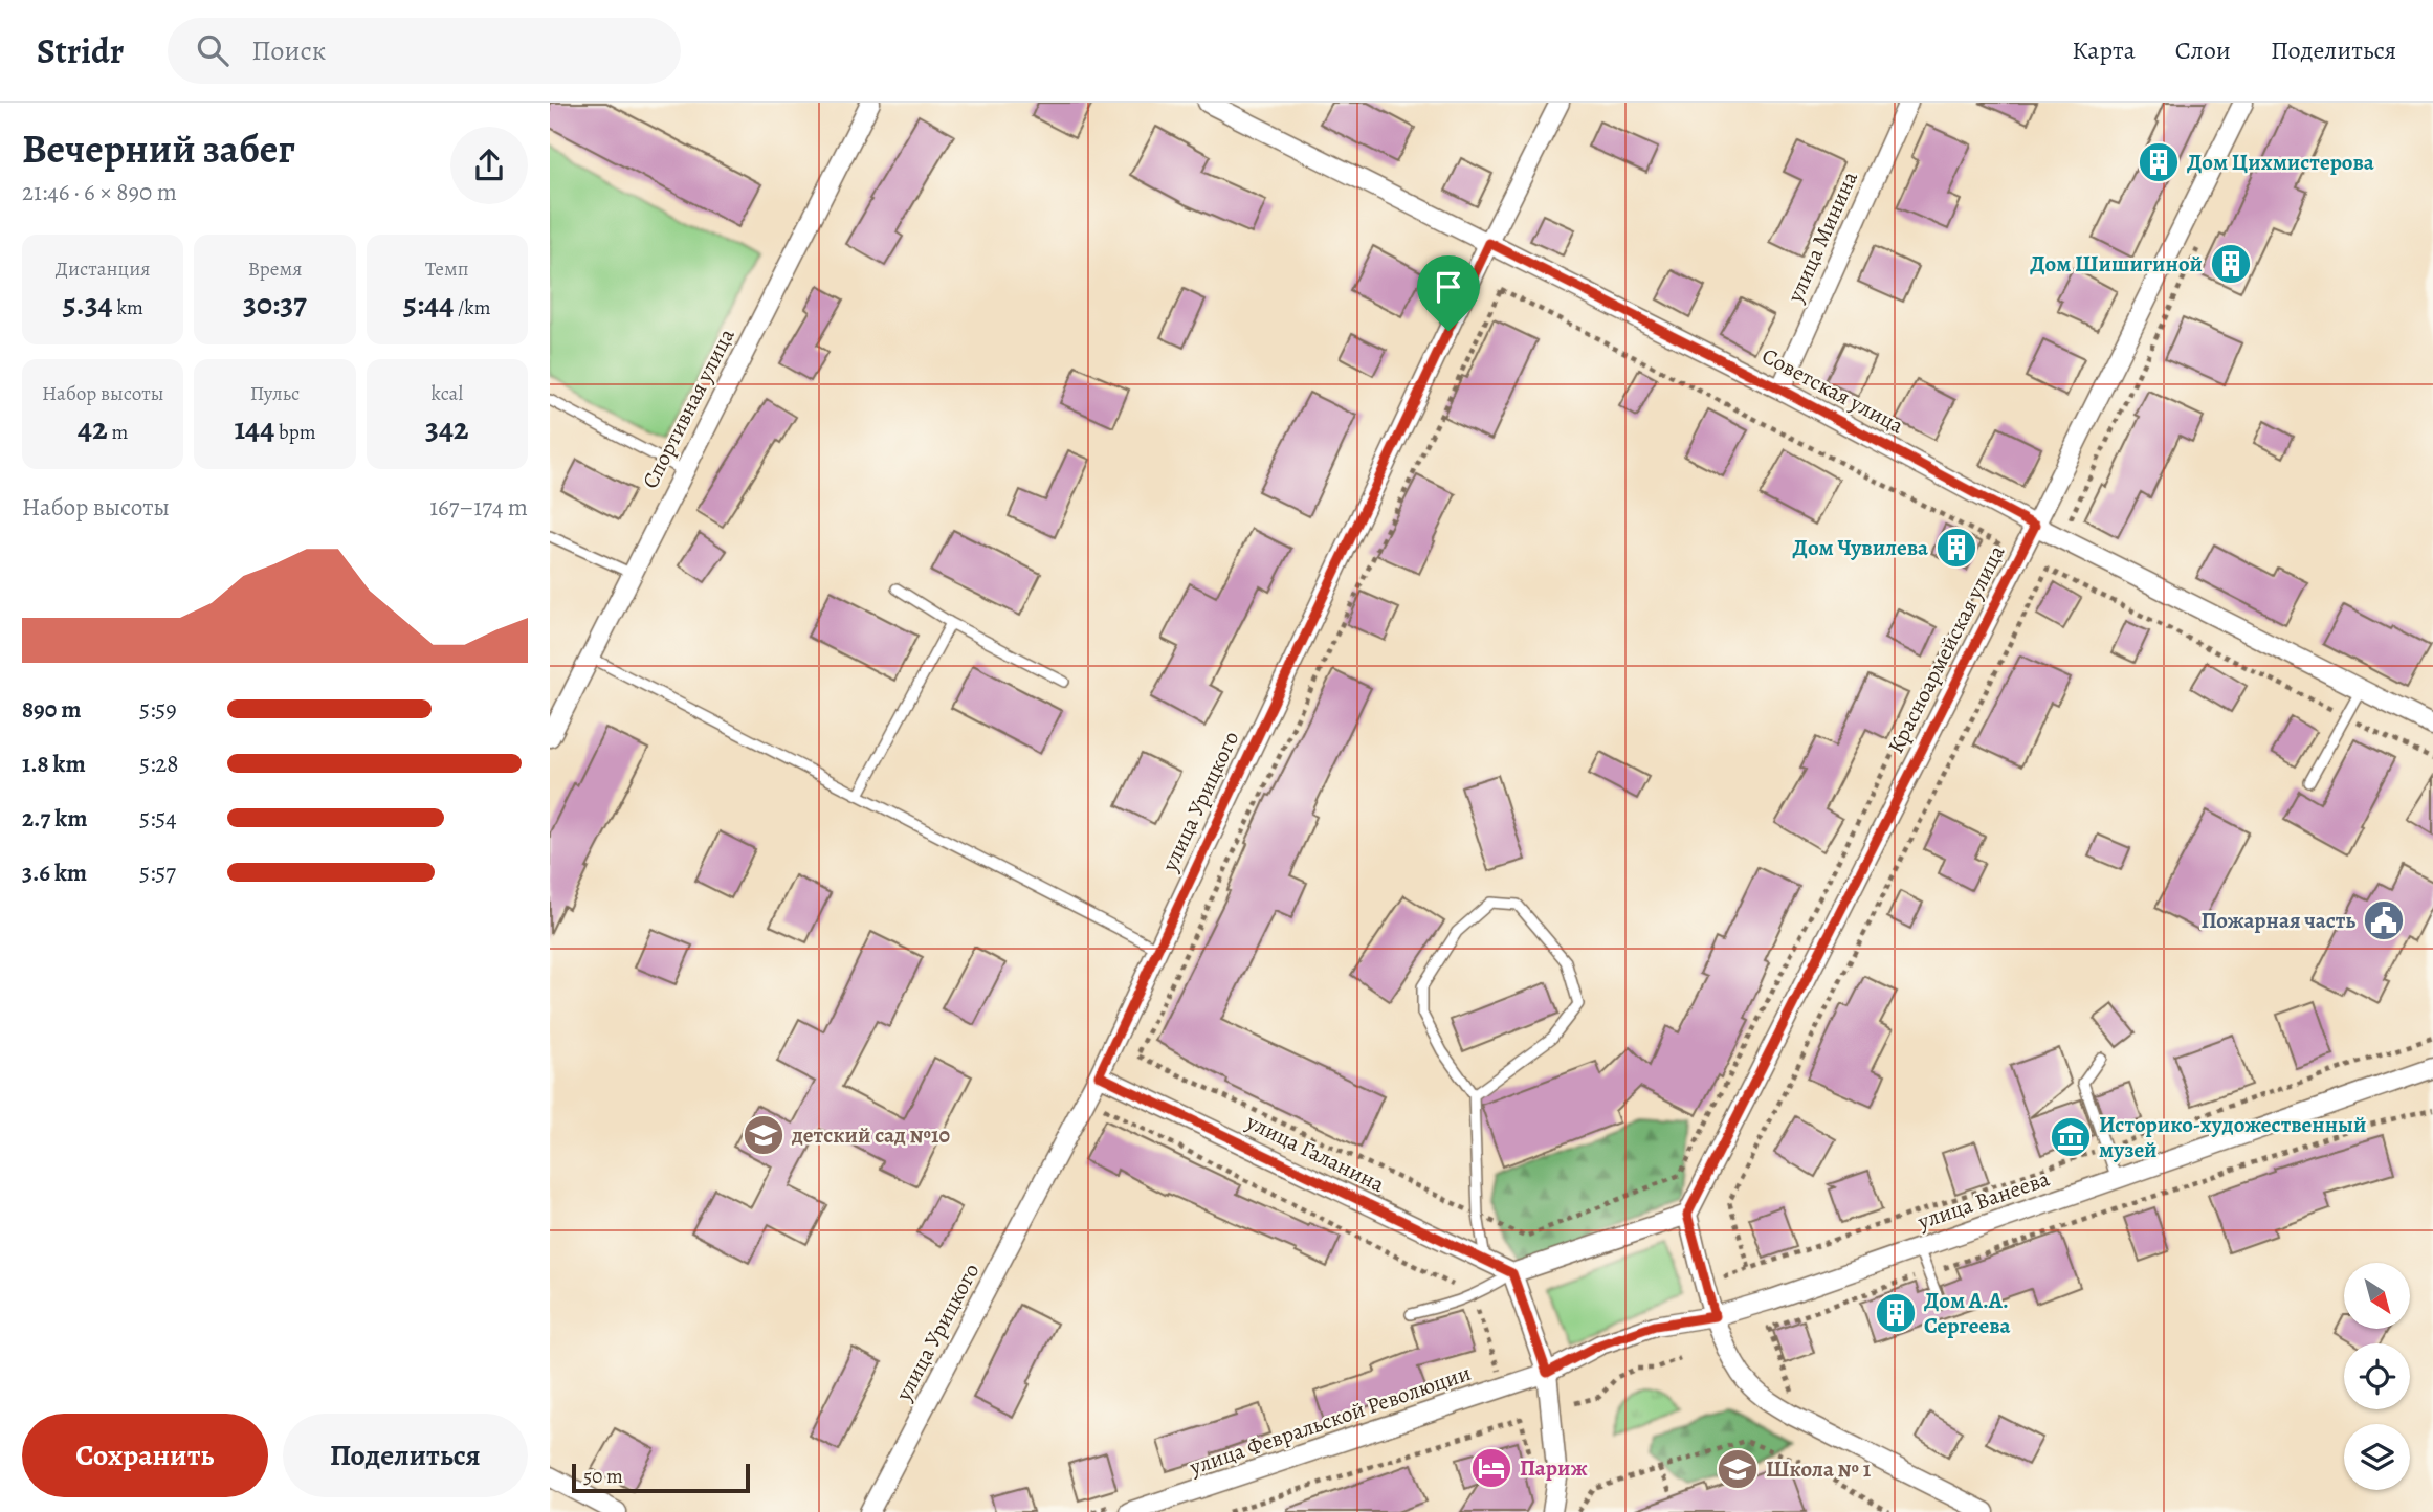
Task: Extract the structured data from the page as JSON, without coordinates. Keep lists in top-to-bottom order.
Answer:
{
  "streets": {
    "street": [
      "улица Минина",
      "Советская улица",
      "Спортивная улица",
      "Красноармейская улица",
      "улица Урицкого",
      "улица Галанина",
      "улица Ванеева",
      "улица Февральской Революции"
    ]
  },
  "crossings": [
    ["улица Минина", "Советская улица"],
    ["Советская улица", "Красноармейская улица"],
    ["Советская улица", "улица Урицкого"],
    ["улица Урицкого", "улица Галанина"],
    ["улица Ванеева", "улица Февральской Революции"]
  ],
  "places": {
    "building": [
      "Дом Цихмистерова",
      "Дом Шишигиной",
      "Дом Чувилева",
      "Дом А.А. Сергеева"
    ],
    "public building": ["Пожарная часть"],
    "school or university": ["детский сад №10", "Школа № 1"],
    "museum": ["Историко-художественный музей"],
    "hotel": ["Париж"]
  },
  "scale_bar": "50 m",
  "north": "bottom right",
  "page": {
    "header": "Stridr",
    "search": "Поиск",
    "nav": ["Карта", "Слои", "Поделиться"],
    "heading": ["Вечерний забег", "21:46 · 6 × 890 m"],
    "stats": [
      ["Дистанция", "5.34 km"],
      ["Время", "30:37"],
      ["Темп", "5:44 /km"],
      ["Набор высоты", "42 m"],
      ["Пульс", "144 bpm"],
      ["kcal", "342"]
    ],
    "chart": ["Набор высоты", "167–174 m"],
    "list": [
      {
        "name": "890 m",
        "note": "5:59"
      },
      {
        "name": "1.8 km",
        "note": "5:28"
      },
      {
        "name": "2.7 km",
        "note": "5:54"
      },
      {
        "name": "3.6 km",
        "note": "5:57"
      }
    ],
    "buttons": ["Сохранить", "Поделиться"],
    "scale": "50 m"
  }
}
